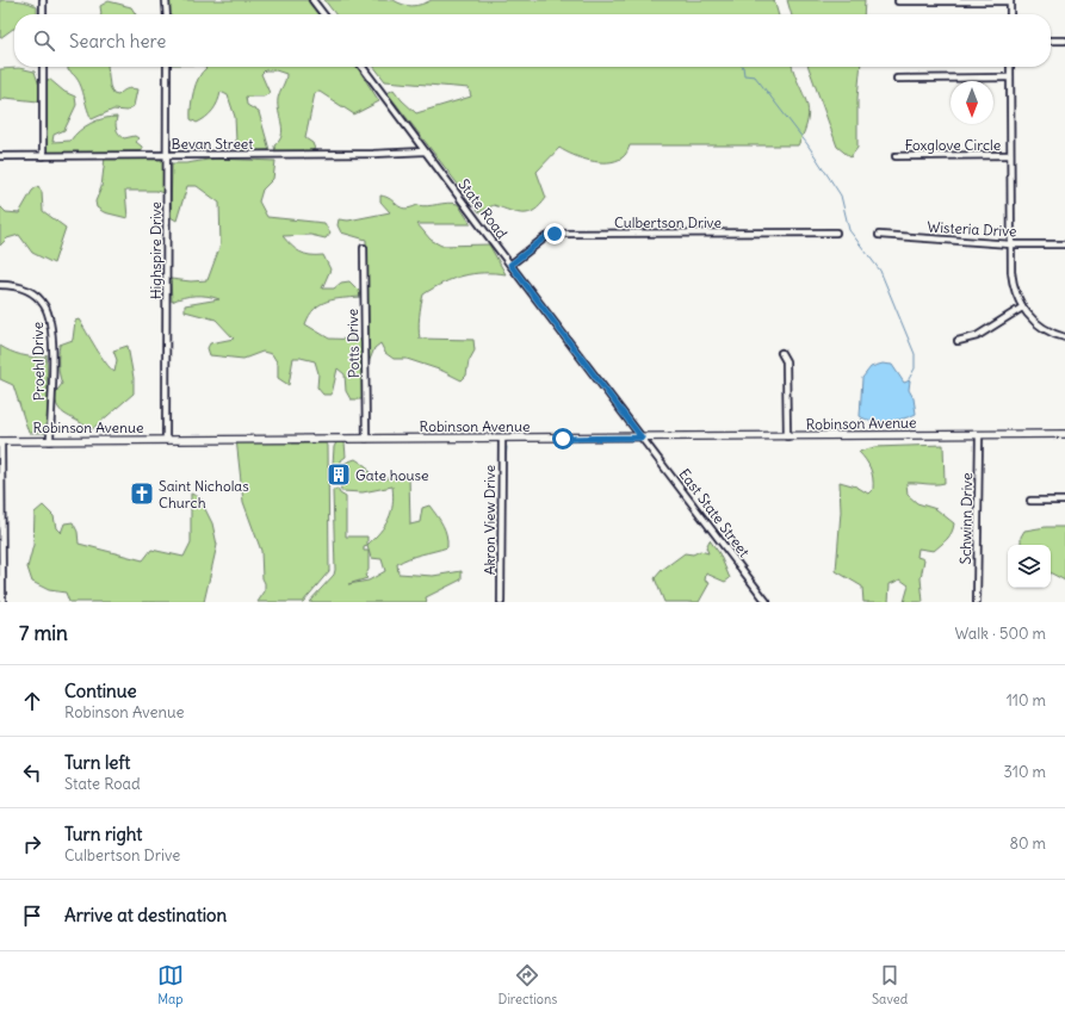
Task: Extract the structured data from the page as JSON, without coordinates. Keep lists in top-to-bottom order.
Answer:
{
  "streets": {
    "main road": ["Robinson Avenue"],
    "street": [
      "Bevan Street",
      "Foxglove Circle",
      "State Road",
      "Culbertson Drive",
      "Wisteria Drive",
      "Highspire Drive",
      "Potts Drive",
      "Proehl Drive",
      "East State Street",
      "Schwinn Drive",
      "Akron View Drive"
    ]
  },
  "crossings": [
    ["Bevan Street", "State Road"],
    ["Bevan Street", "Highspire Drive"],
    ["State Road", "Culbertson Drive"],
    ["State Road", "Robinson Avenue"],
    ["State Road", "East State Street"],
    ["Highspire Drive", "Robinson Avenue"],
    ["Potts Drive", "Robinson Avenue"],
    ["Proehl Drive", "Robinson Avenue"],
    ["Robinson Avenue", "East State Street"],
    ["Robinson Avenue", "Schwinn Drive"],
    ["Robinson Avenue", "Akron View Drive"]
  ],
  "places": {
    "building": ["Gate house"],
    "church": ["Saint Nicholas Church"]
  },
  "north": "bottom",
  "page": {
    "search": "Search here",
    "heading": ["7 min", "Walk · 500 m"],
    "list": [
      ["Continue", "Robinson Avenue", "110 m"],
      ["Turn left", "State Road", "310 m"],
      ["Turn right", "Culbertson Drive", "80 m"],
      "Arrive at destination"
    ],
    "nav": ["Map", "Directions", "Saved"]
  }
}
